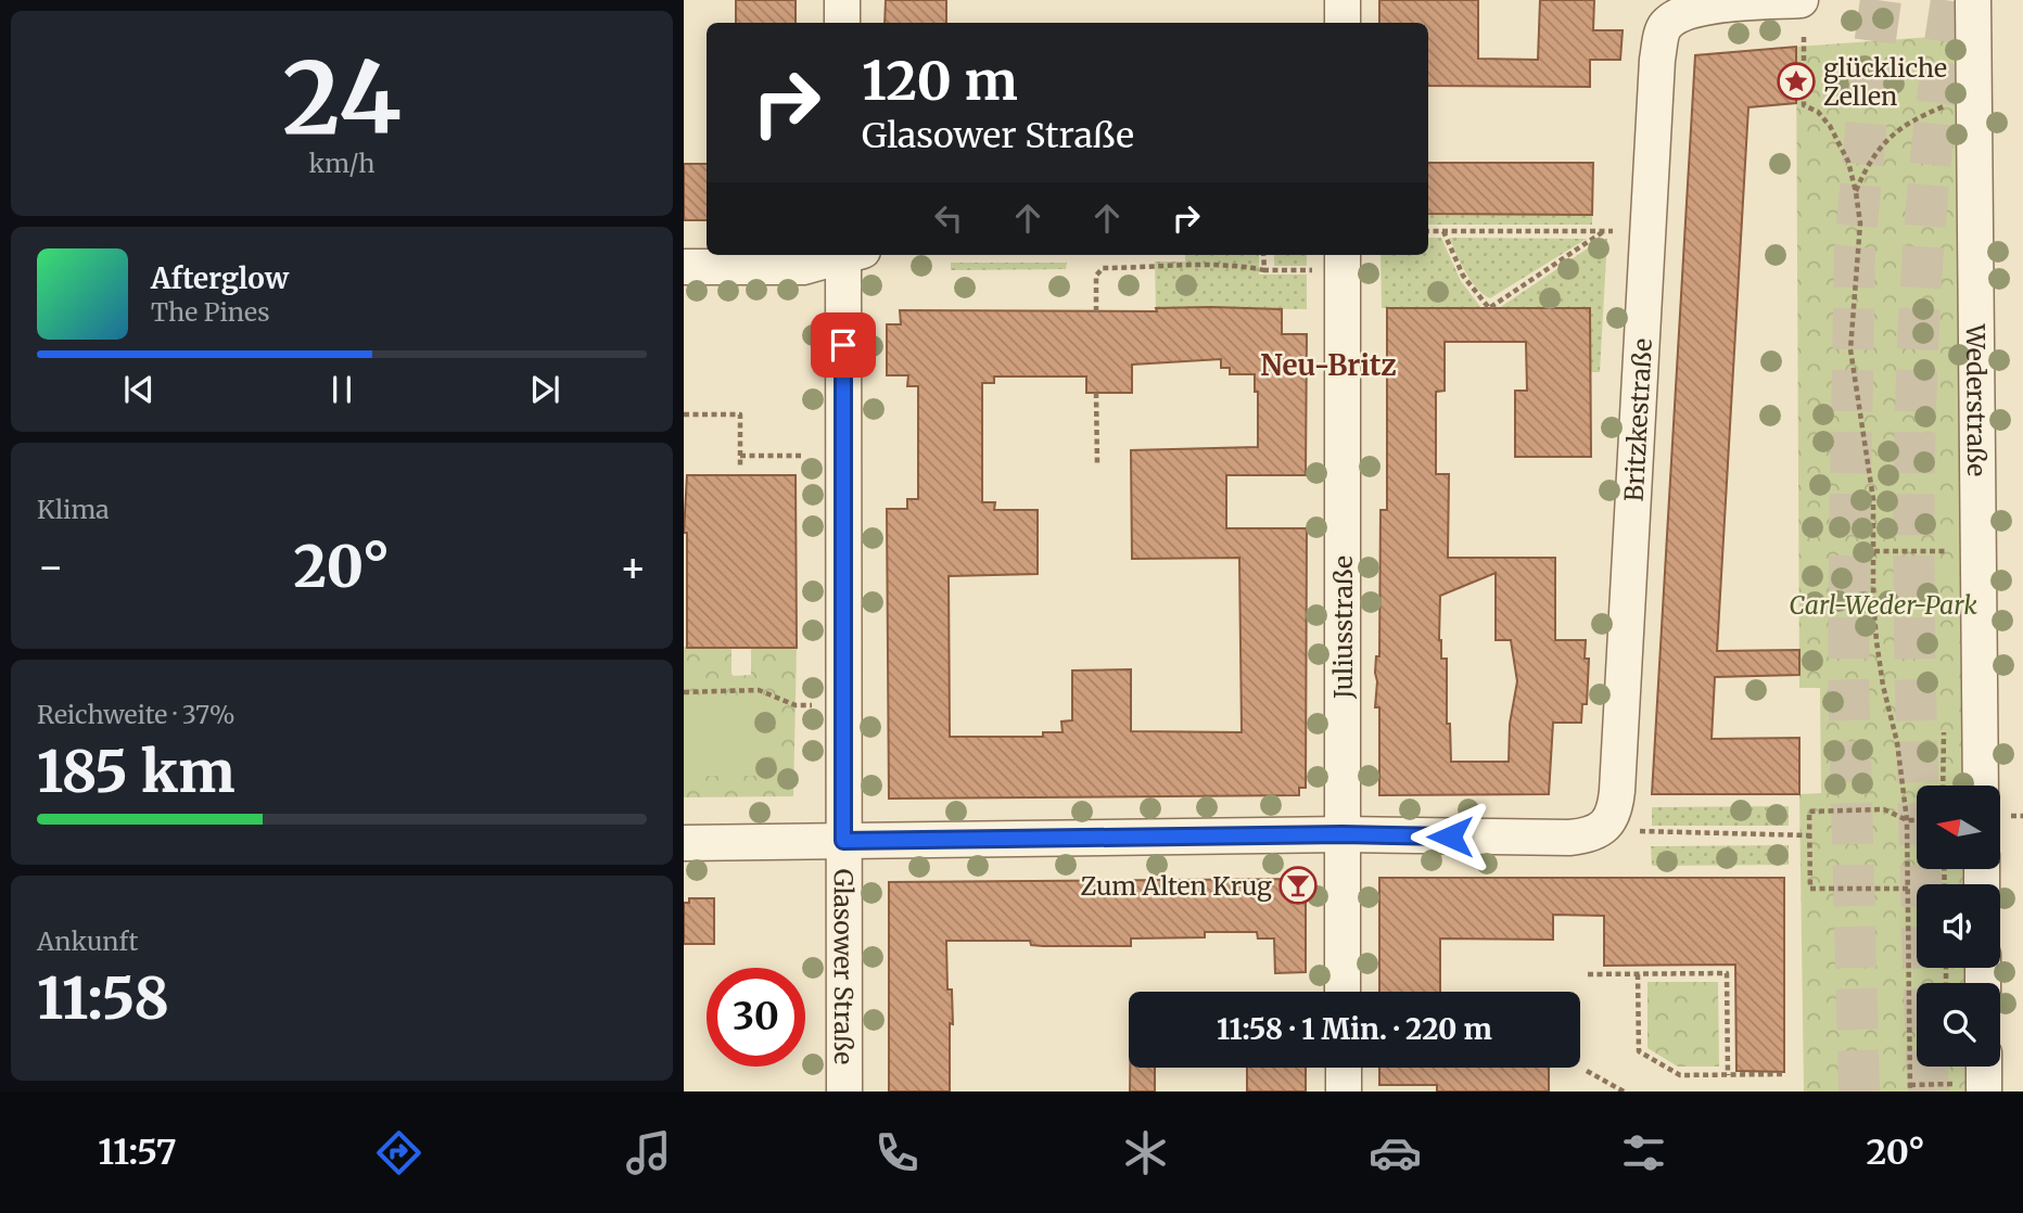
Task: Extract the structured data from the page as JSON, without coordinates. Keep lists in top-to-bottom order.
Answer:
{
  "streets": {
    "street": [
      "Wederstraße",
      "Britzkestraße",
      "Juliusstraße",
      "Glasower Straße"
    ]
  },
  "districts": ["Neu-Britz"],
  "parks": ["Carl-Weder-Park"],
  "places": {
    "place": ["glückliche Zellen"],
    "bar": ["Zum Alten Krug"]
  },
  "north": "left",
  "page": {
    "tile": [
      ["24", "km/h"],
      "Klima",
      ["Reichweite · 37%", "185 km"],
      ["Ankunft", "11:58"]
    ],
    "turn": ["120 m", "Glasower Straße"],
    "song": ["Afterglow", "The Pines"],
    "heat": ["−", "20°", "+"],
    "limit": "30",
    "trip": "11:58 · 1 Min. · 220 m",
    "tabs": ["11:57", "20°"]
  }
}
